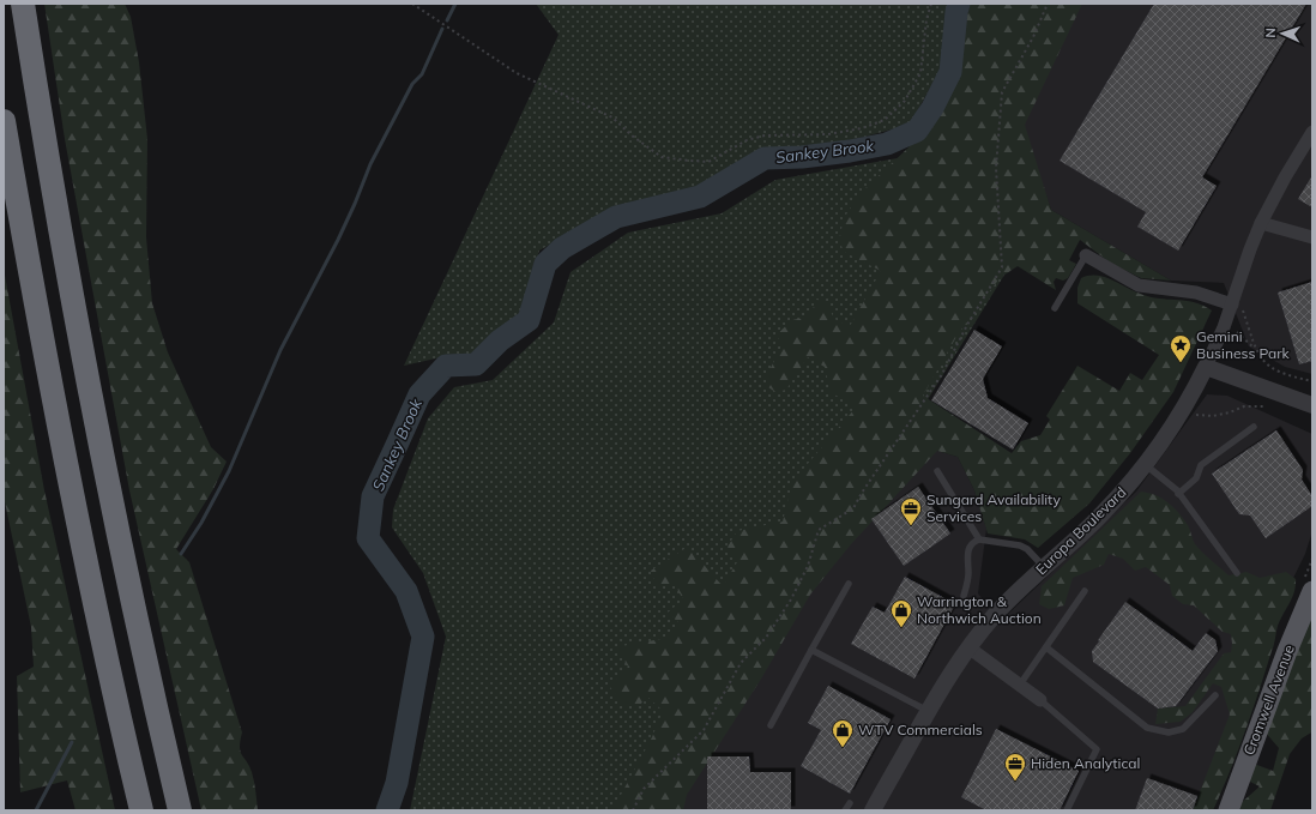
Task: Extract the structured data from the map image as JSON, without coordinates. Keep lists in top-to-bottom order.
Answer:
{
  "streets": {
    "main road": ["Cromwell Avenue"],
    "street": ["Europa Boulevard"]
  },
  "water": ["Sankey Brook"],
  "places": {
    "place": ["Gemini Business Park"],
    "office": ["Sungard Availability Services", "Hiden Analytical"],
    "shop": ["Warrington & Northwich Auction", "WTV Commercials"]
  },
  "north": "left"
}
